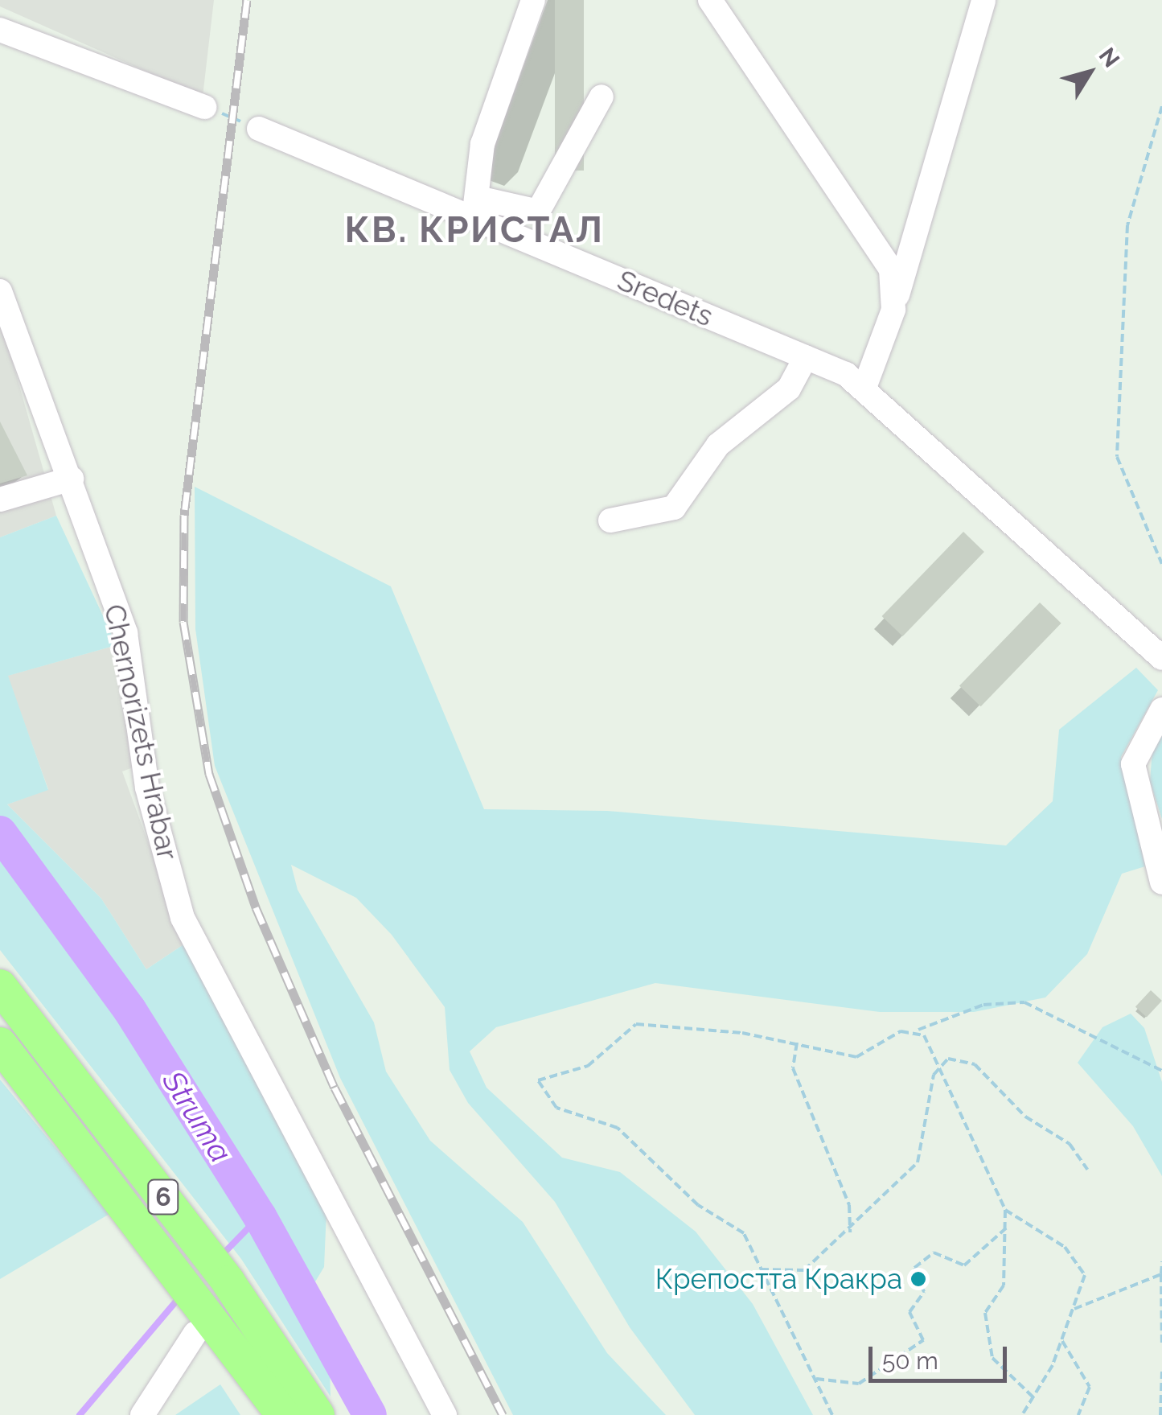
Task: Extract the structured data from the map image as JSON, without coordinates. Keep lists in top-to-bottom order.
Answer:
{
  "streets": {
    "highway": ["6"],
    "street": ["Sredets", "Chernorizets Hrabar"]
  },
  "districts": ["КВ. КРИСТАЛ"],
  "water": ["Struma"],
  "places": ["Крепостта Кракра"],
  "scale_bar": "50 m",
  "north": "top right"
}
